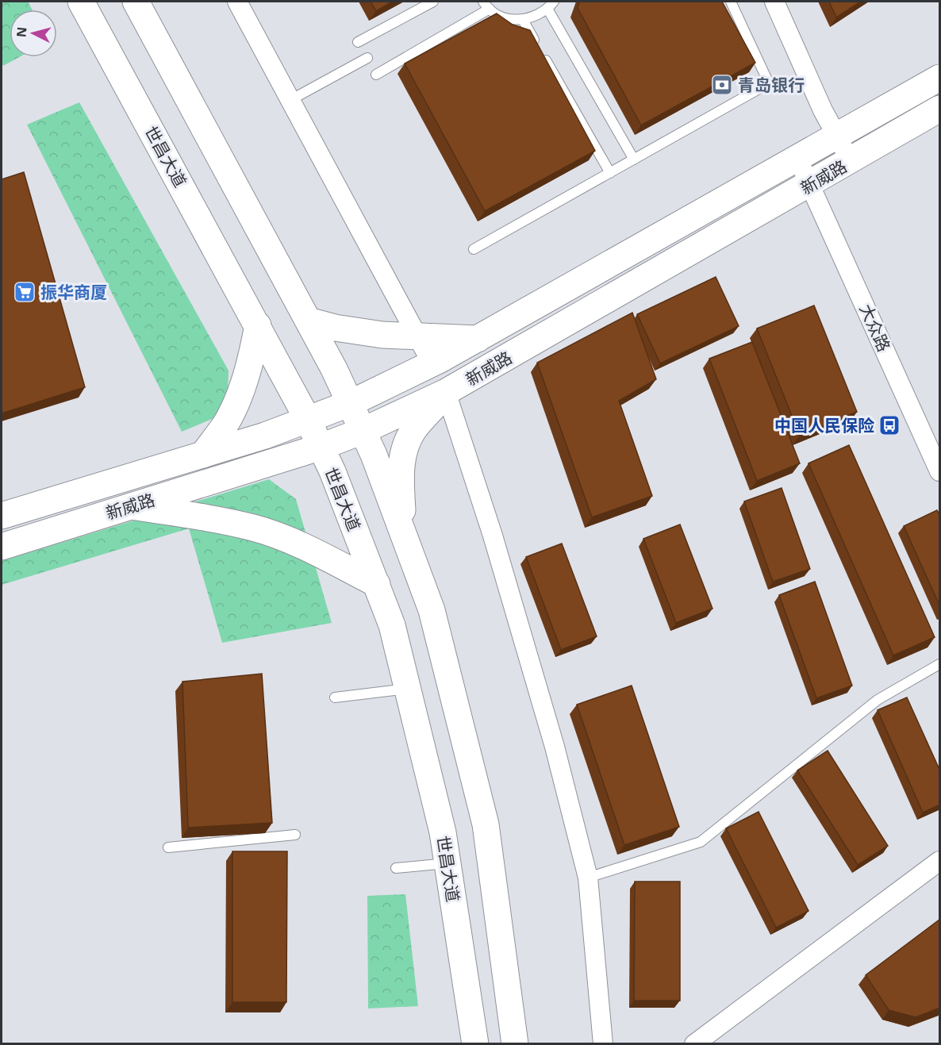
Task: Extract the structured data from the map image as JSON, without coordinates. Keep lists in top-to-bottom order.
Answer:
{
  "streets": {
    "main road": ["世昌大道", "新威路"],
    "street": ["大众路"]
  },
  "crossings": [
    ["世昌大道", "新威路"],
    ["新威路", "大众路"]
  ],
  "places": {
    "bank": ["青岛银行"],
    "supermarket": ["振华商厦"],
    "bus stop": ["中国人民保险"]
  },
  "north": "left"
}
